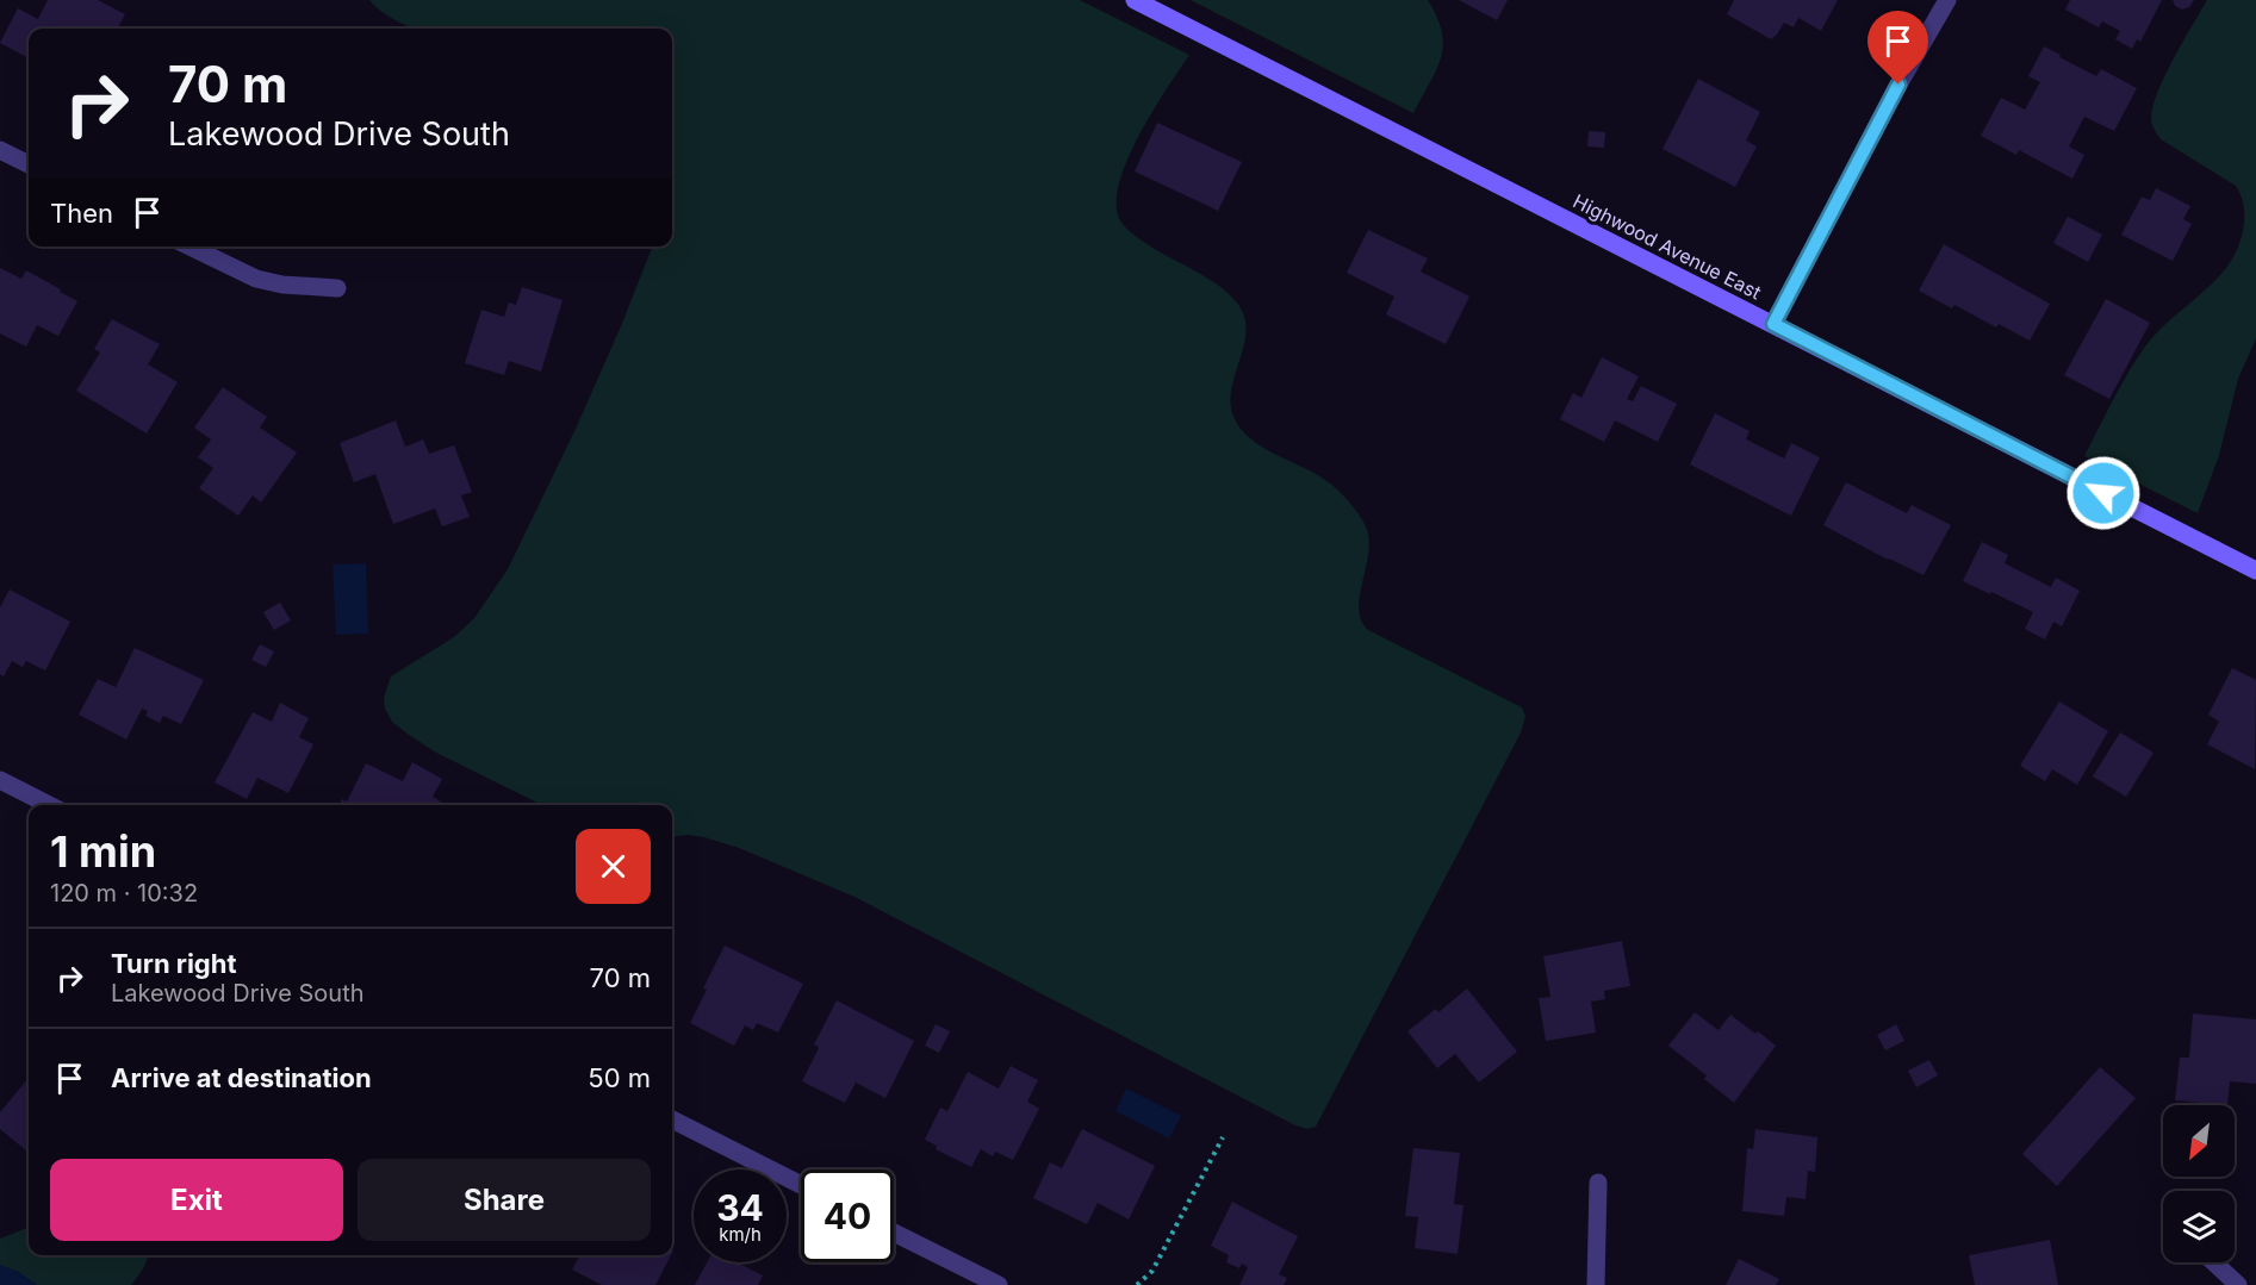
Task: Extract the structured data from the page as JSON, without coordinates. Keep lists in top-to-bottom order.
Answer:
{
  "streets": {
    "street": ["Highwood Avenue East"]
  },
  "north": "bottom left",
  "page": {
    "turn": ["70 m", "Lakewood Drive South"],
    "then": "Then",
    "heading": ["1 min", "120 m · 10:32"],
    "list": [
      {
        "name": "Turn right",
        "note": "Lakewood Drive South",
        "value": "70 m"
      },
      {
        "name": "Arrive at destination",
        "value": "50 m"
      }
    ],
    "buttons": ["Exit", "Share"],
    "speed": "34 km/h",
    "limit": "40"
  }
}
